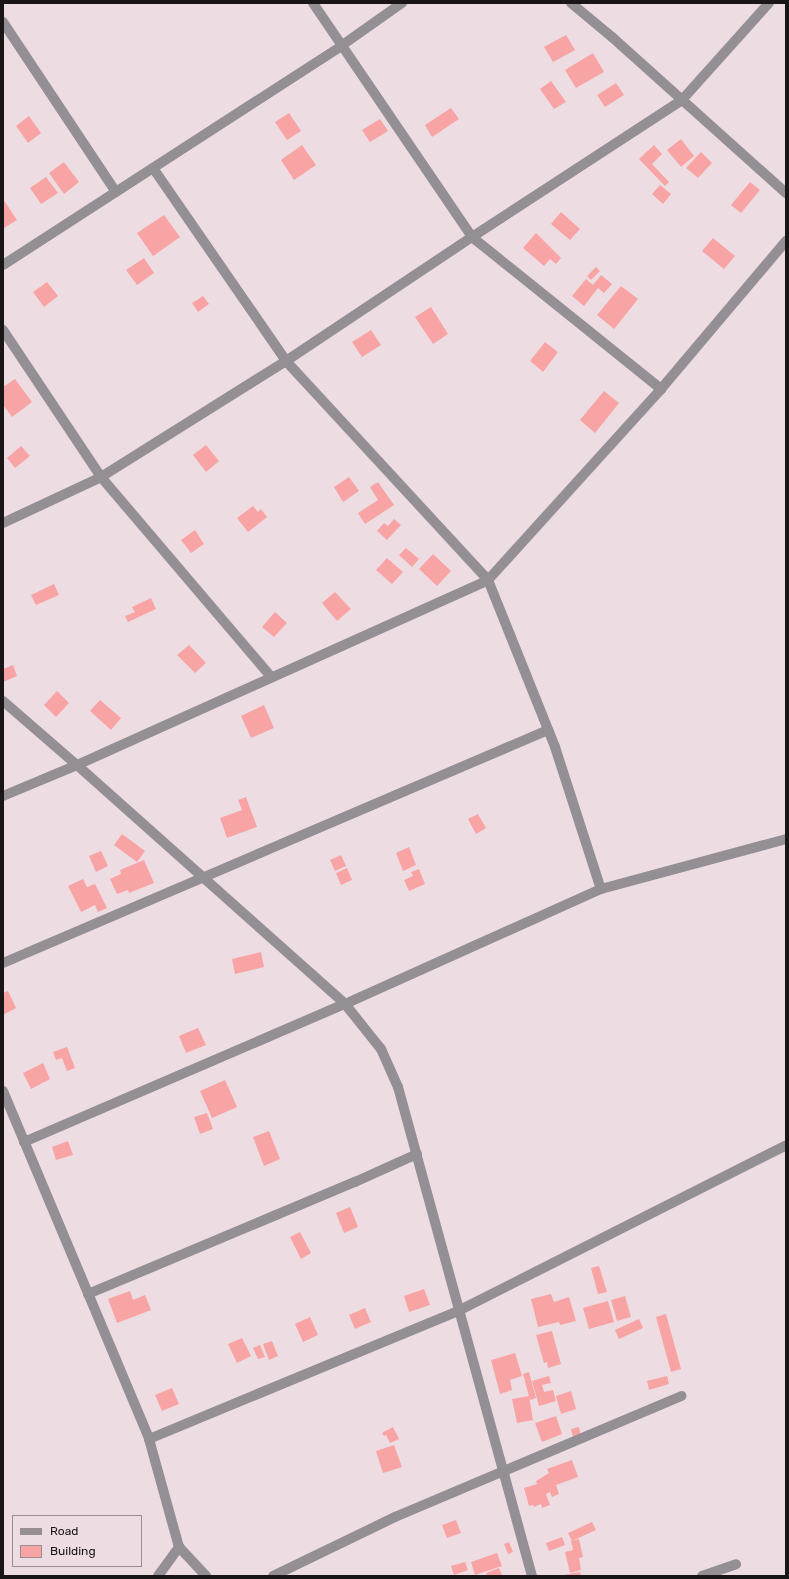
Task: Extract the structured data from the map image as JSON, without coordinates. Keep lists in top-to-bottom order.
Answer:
{
  "legend": ["Road", "Building"]
}
